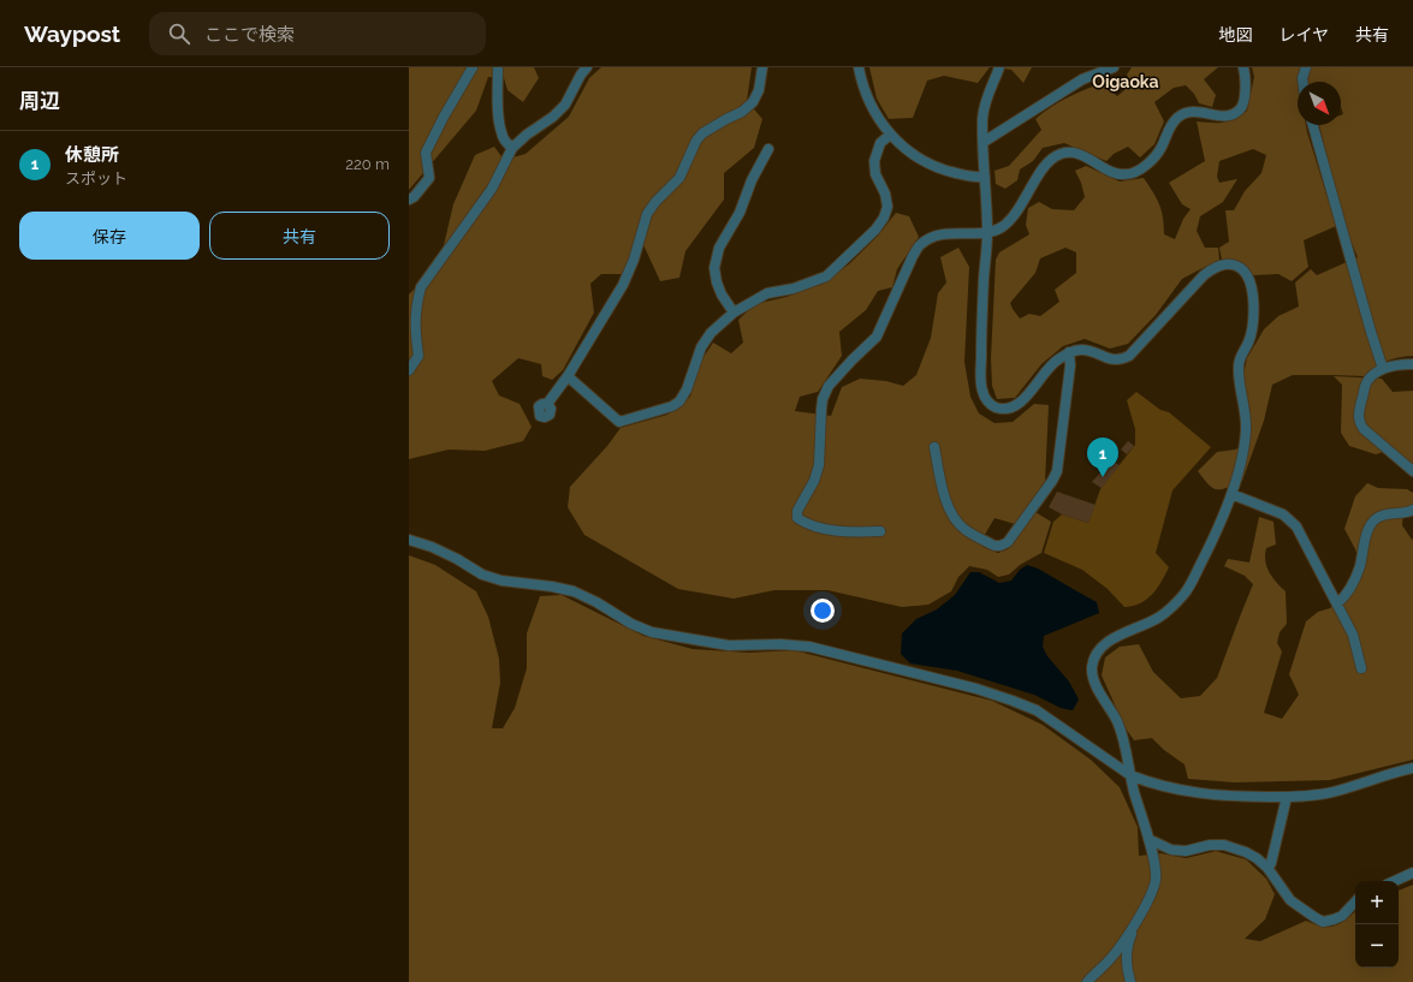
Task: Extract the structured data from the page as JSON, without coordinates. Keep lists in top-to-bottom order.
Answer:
{
  "districts": ["Oigaoka"],
  "north": "bottom right",
  "page": {
    "header": "Waypost",
    "search": "ここで検索",
    "nav": ["地図", "レイヤ", "共有"],
    "heading": "周辺",
    "list": [
      {
        "mark": "1",
        "name": "休憩所",
        "note": "スポット",
        "value": "220 m"
      }
    ],
    "buttons": ["保存", "共有"],
    "pins": "1",
    "map_buttons": ["+", "−"]
  }
}
